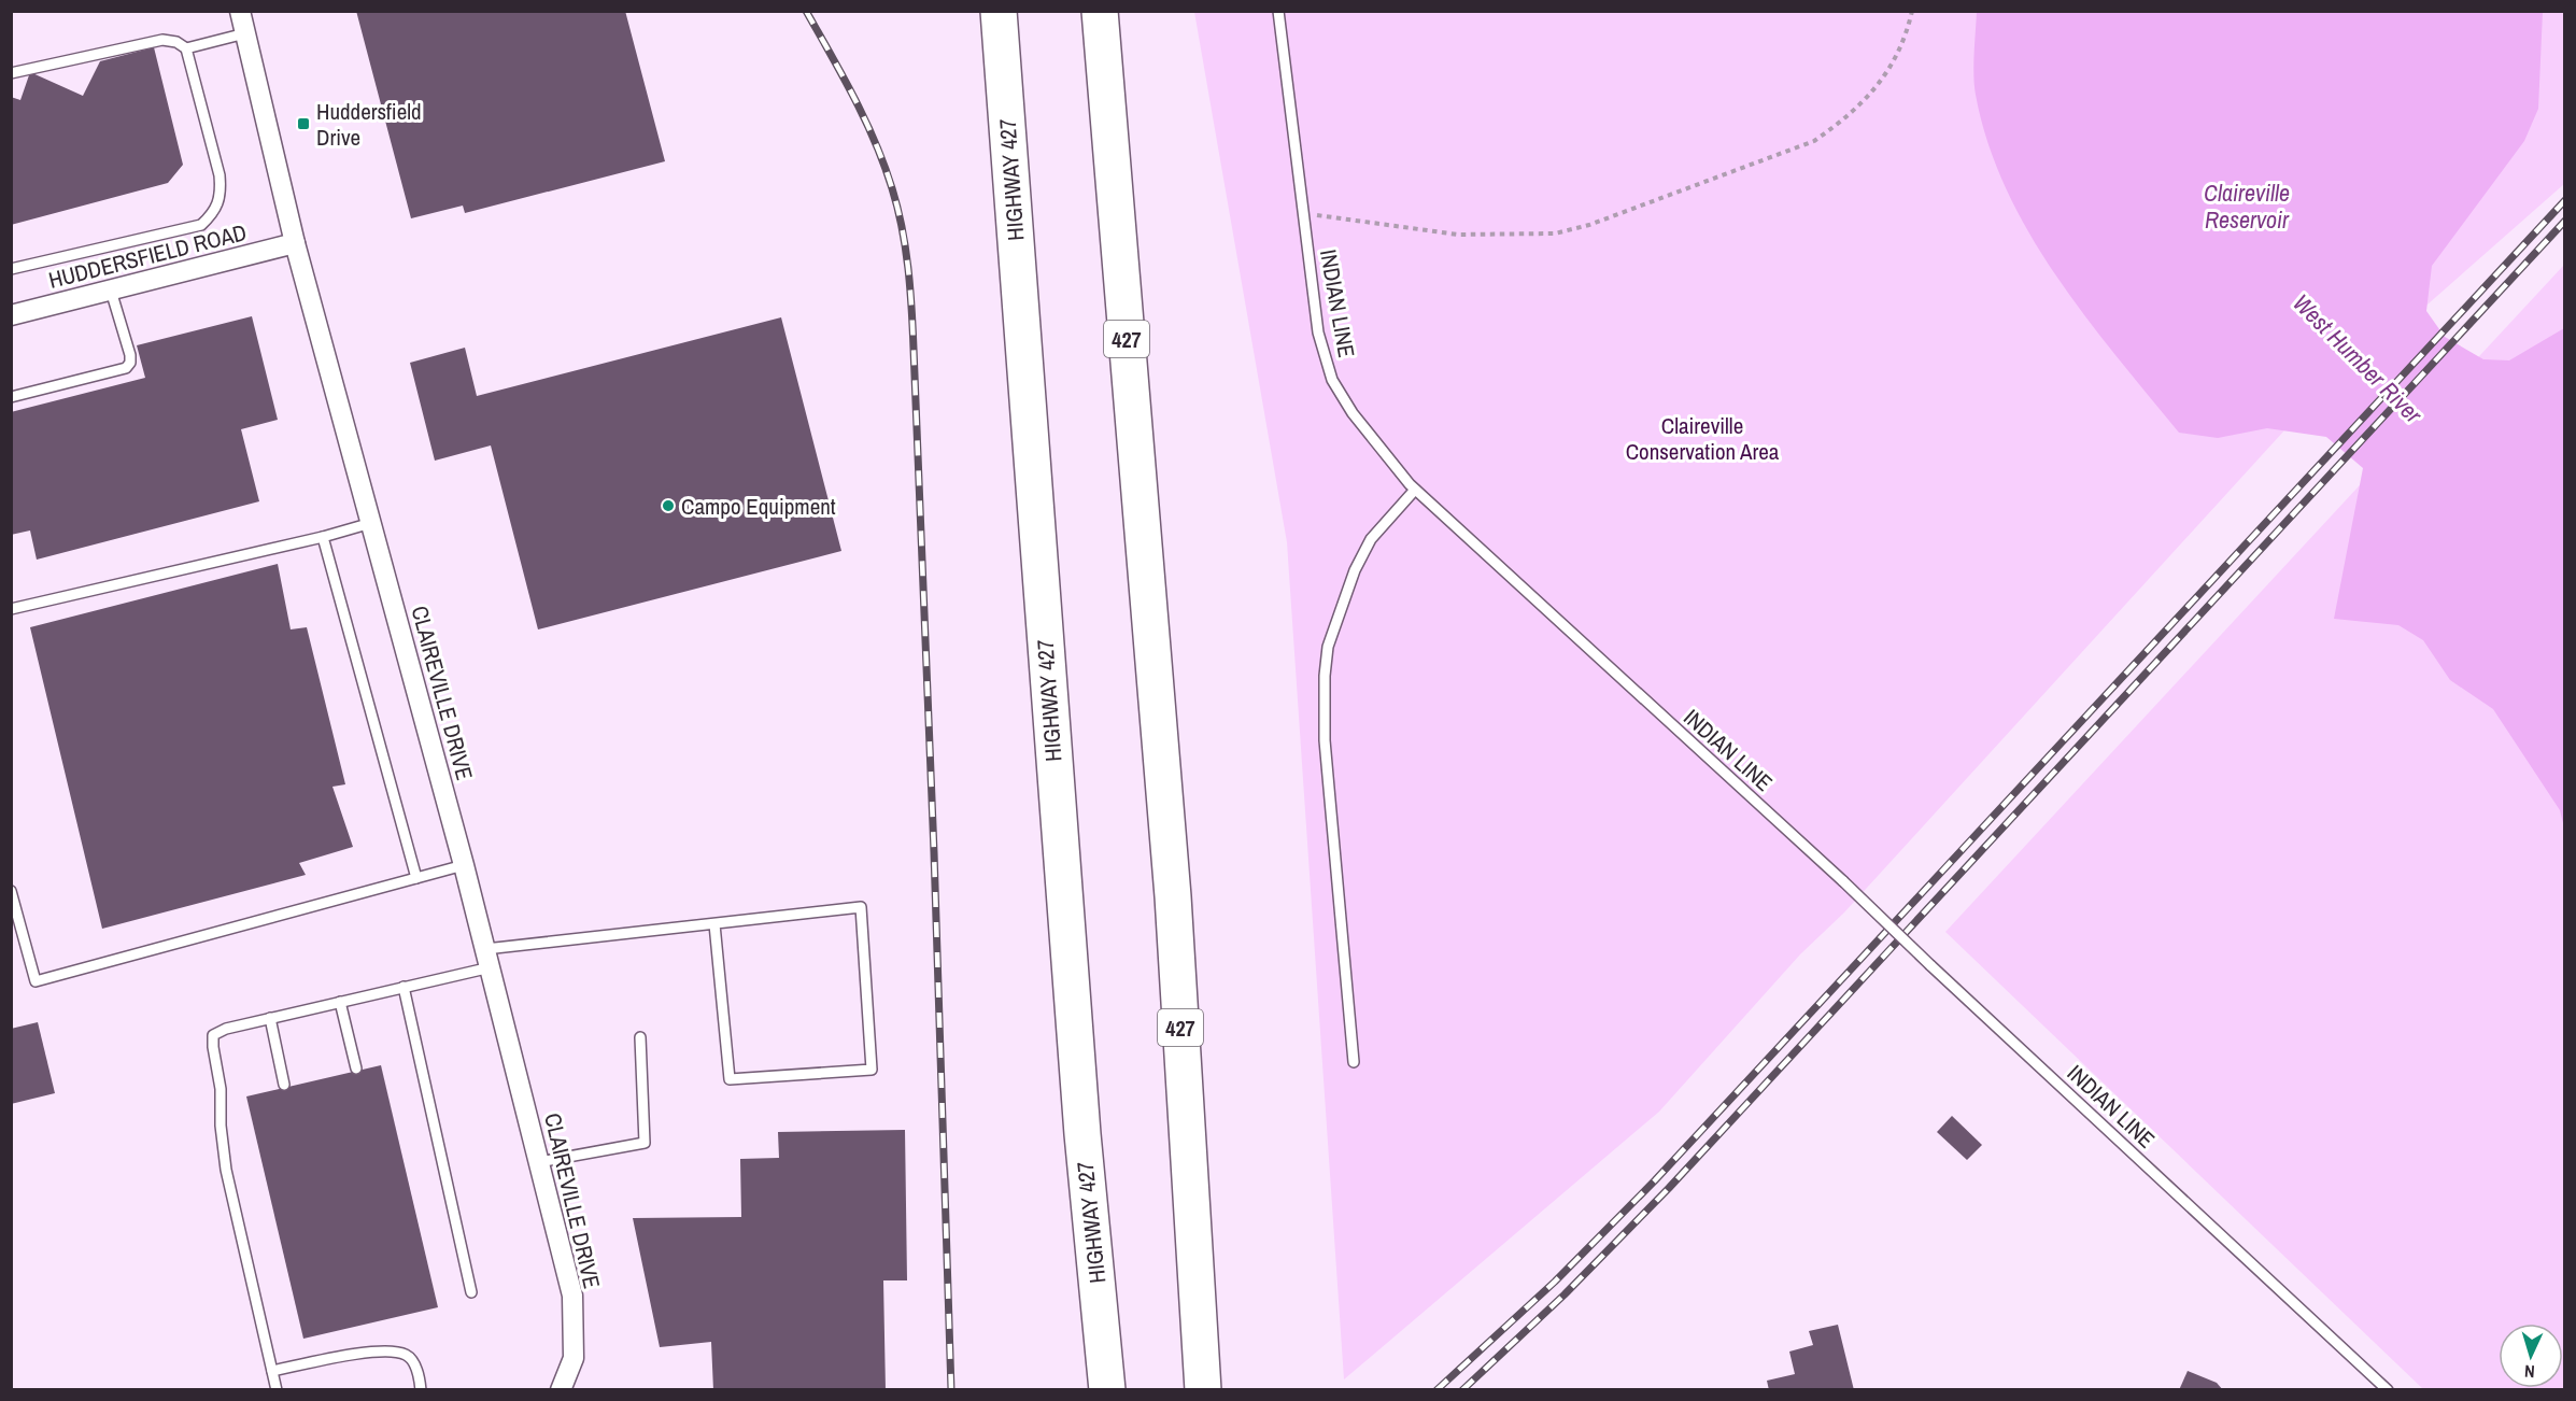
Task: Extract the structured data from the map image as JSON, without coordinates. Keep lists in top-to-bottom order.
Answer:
{
  "streets": {
    "highway": ["HIGHWAY 427", "427"],
    "street": ["HUDDERSFIELD ROAD", "CLAIREVILLE DRIVE"],
    "lane": ["INDIAN LINE"]
  },
  "crossings": [
    ["HUDDERSFIELD ROAD", "CLAIREVILLE DRIVE"]
  ],
  "water": ["Claireville Reservoir", "West Humber River"],
  "parks": ["Claireville Conservation Area"],
  "places": {
    "transit": ["Huddersfield Drive"],
    "other": ["Campo Equipment"]
  },
  "north": "bottom"
}
